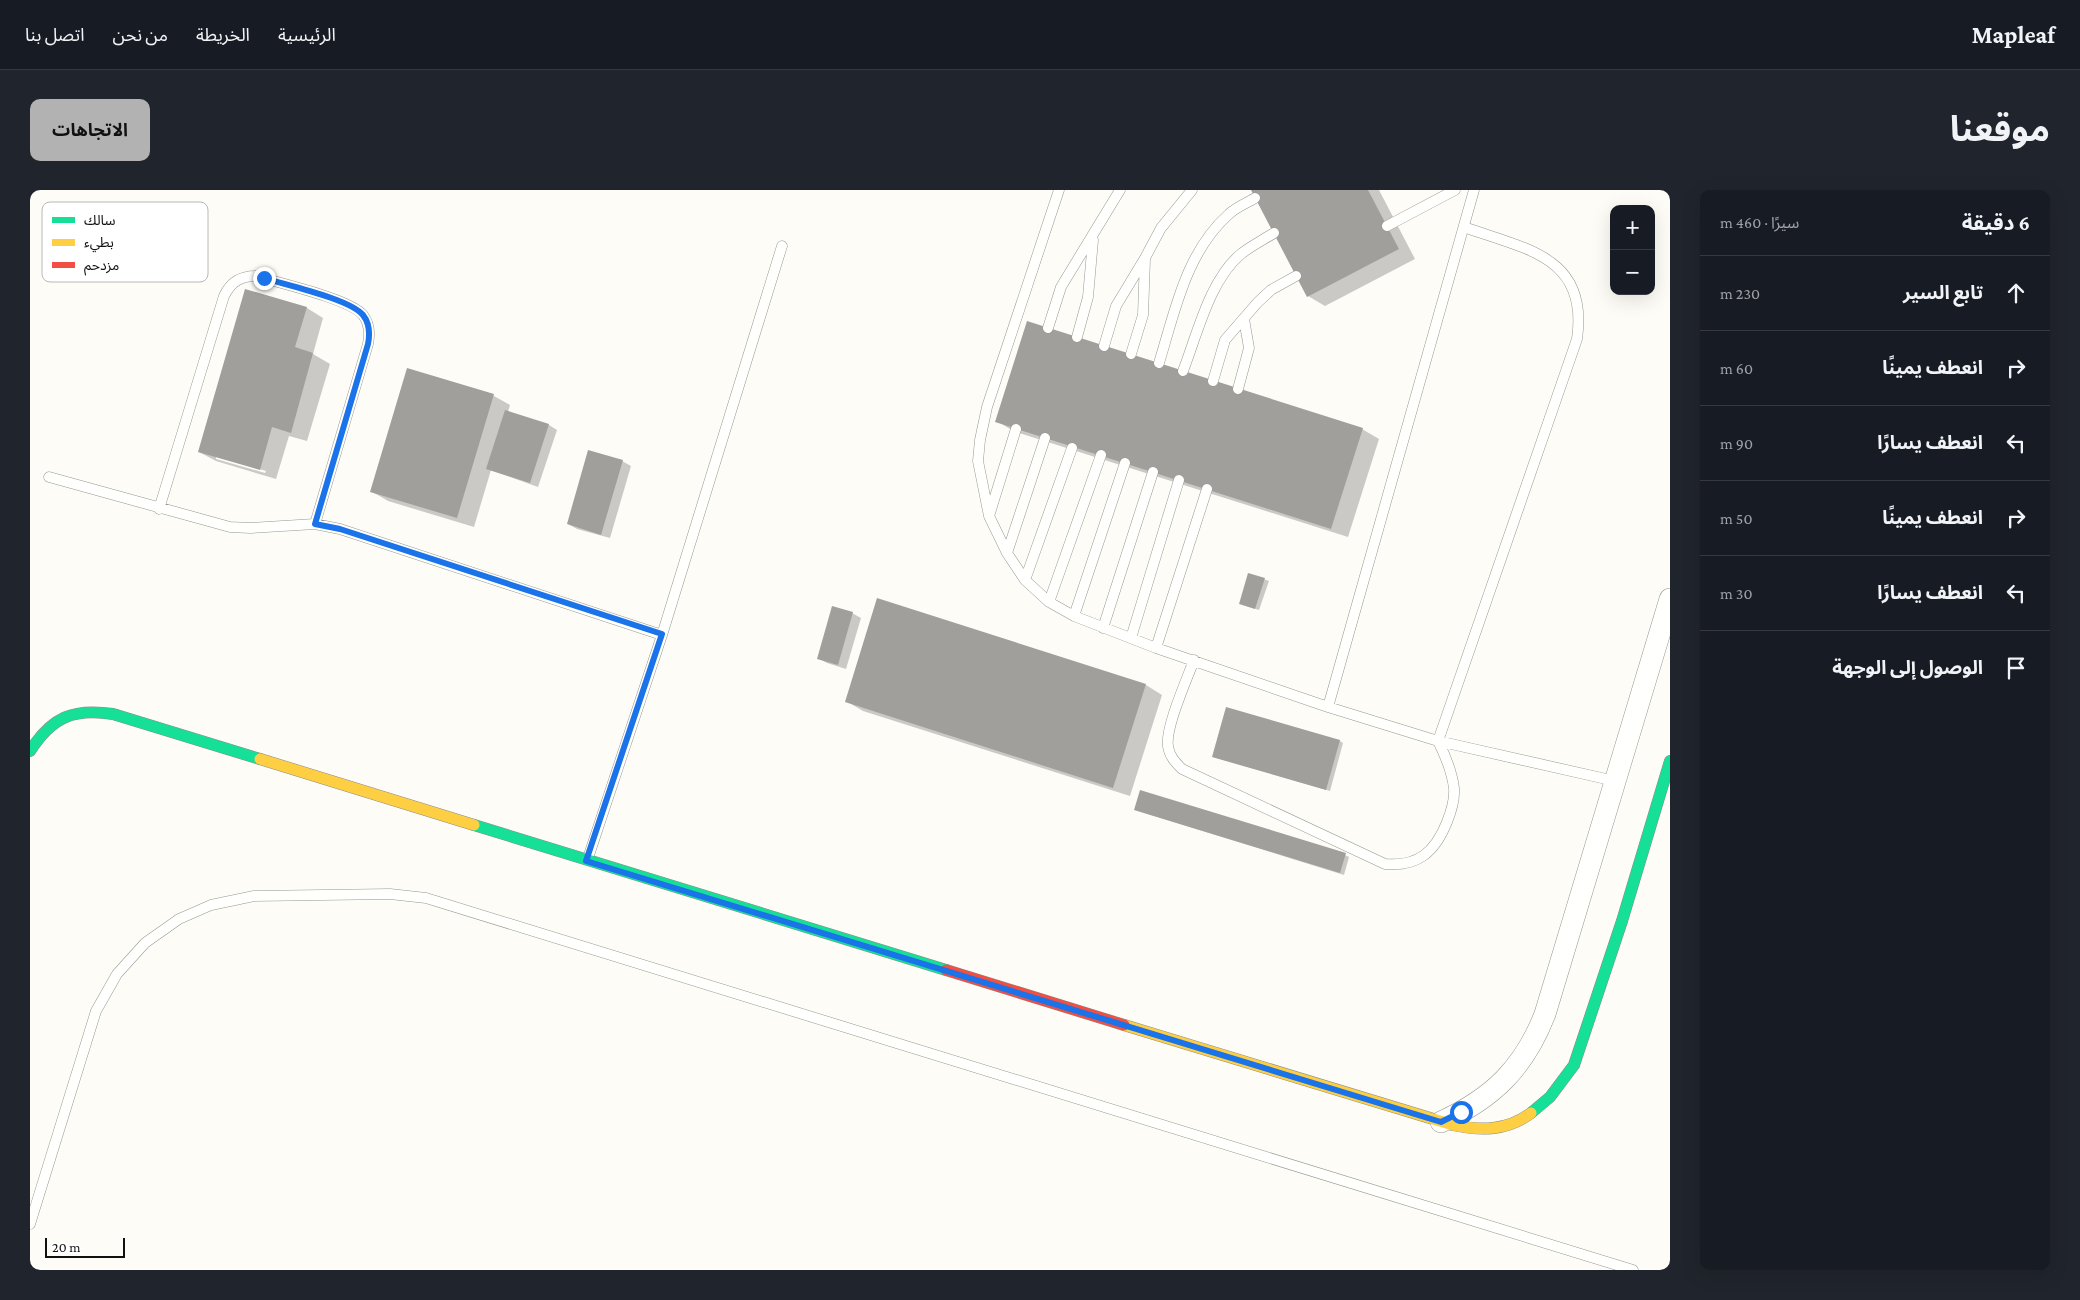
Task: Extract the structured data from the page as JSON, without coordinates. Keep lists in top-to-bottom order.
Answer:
{
  "legend": ["سالك", "بطيء", "مزدحم"],
  "scale_bar": "20 m",
  "page": {
    "header": "Mapleaf",
    "nav": [
      "الرئيسية",
      "الخريطة",
      "من نحن",
      "اتصل بنا"
    ],
    "title": "موقعنا",
    "buttons": "الاتجاهات",
    "heading": ["6 دقيقة", "سيرًا · 460 m"],
    "map_buttons": ["+", "−"],
    "list": [
      ["تابع السير", "230 m"],
      ["انعطف يمينًا", "60 m"],
      ["انعطف يسارًا", "90 m"],
      ["انعطف يمينًا", "50 m"],
      ["انعطف يسارًا", "30 m"],
      "الوصول إلى الوجهة"
    ],
    "scale": "20 m"
  }
}
